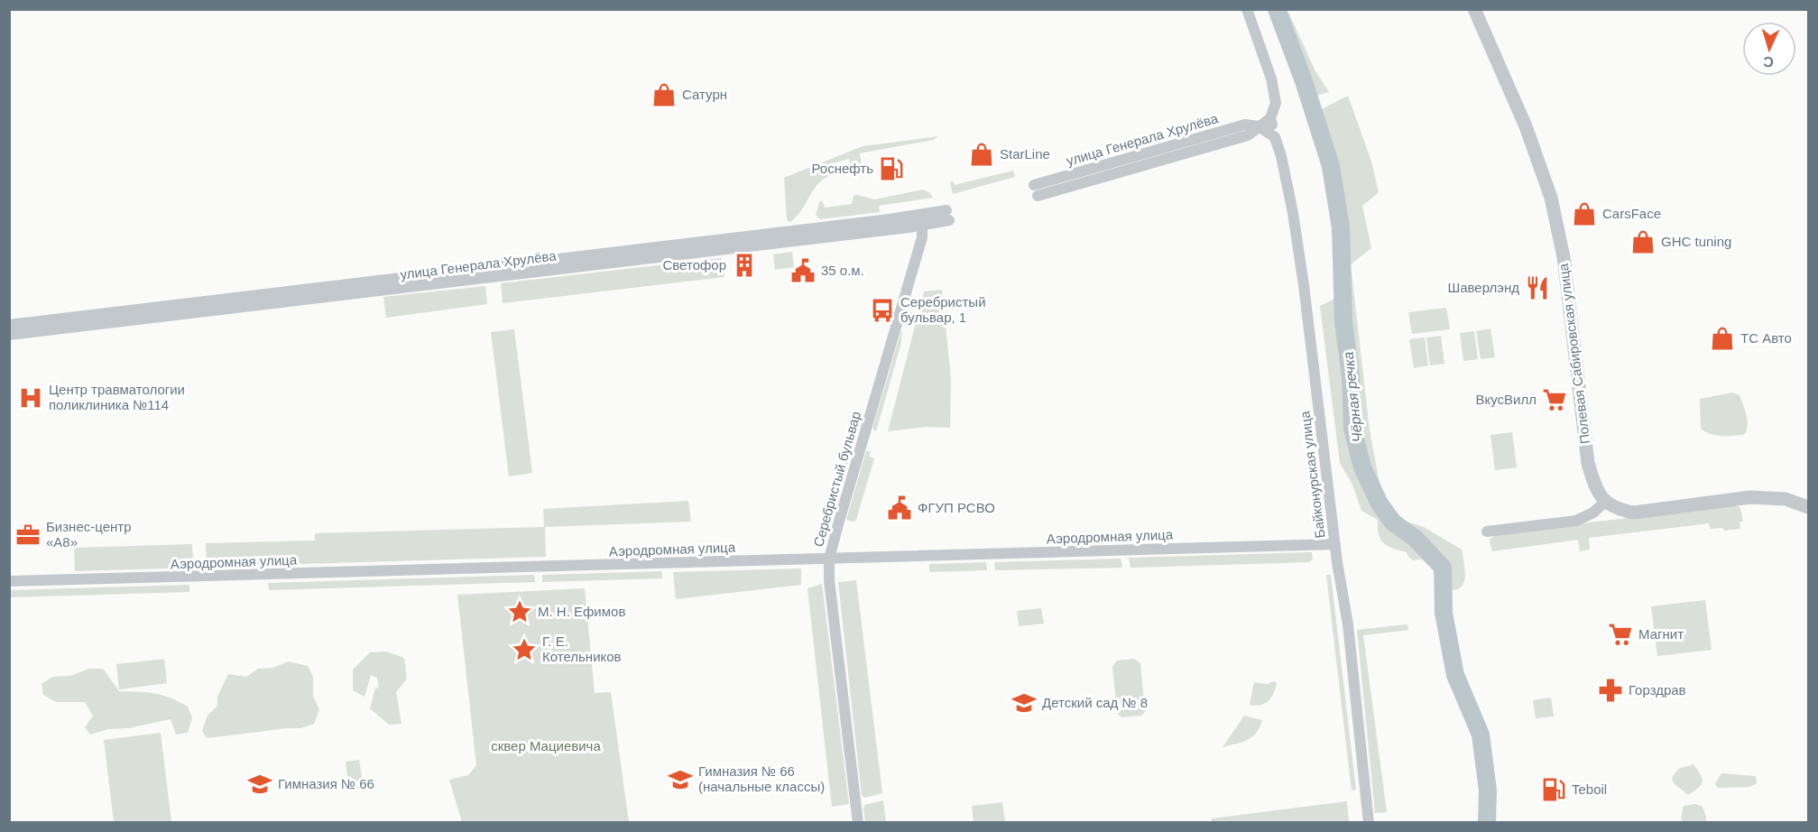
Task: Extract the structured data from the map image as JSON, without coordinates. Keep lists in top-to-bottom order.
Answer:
{
  "streets": {
    "street": [
      "улица Генерала Хрулёва",
      "Полевая Сабировская улица",
      "Байконурская улица",
      "Серебристый бульвар",
      "Аэродромная улица"
    ]
  },
  "crossings": [
    ["улица Генерала Хрулёва", "Байконурская улица"],
    ["улица Генерала Хрулёва", "Серебристый бульвар"],
    ["Байконурская улица", "Аэродромная улица"],
    ["Серебристый бульвар", "Аэродромная улица"]
  ],
  "water": ["Чёрная речка"],
  "parks": ["сквер Мациевича"],
  "places": {
    "shop": [
      "Сатурн",
      "StarLine",
      "CarsFace",
      "GHC tuning",
      "ТС Авто"
    ],
    "fuel station": ["Роснефть", "Teboil"],
    "building": ["Светофор"],
    "public building": ["35 о.м.", "ФГУП РСВО"],
    "restaurant": ["Шаверлэнд"],
    "bus stop": ["Серебристый бульвар, 1"],
    "hospital": ["Центр травматологии поликлиника №114"],
    "supermarket": ["ВкусВилл", "Магнит"],
    "office": ["Бизнес-центр «А8»"],
    "place": ["М. Н. Ефимов", "Г. Е. Котельников"],
    "pharmacy": ["Горздрав"],
    "school or university": ["Детский сад № 8", "Гимназия № 66 (начальные классы)", "Гимназия № 66"]
  },
  "north": "bottom"
}
